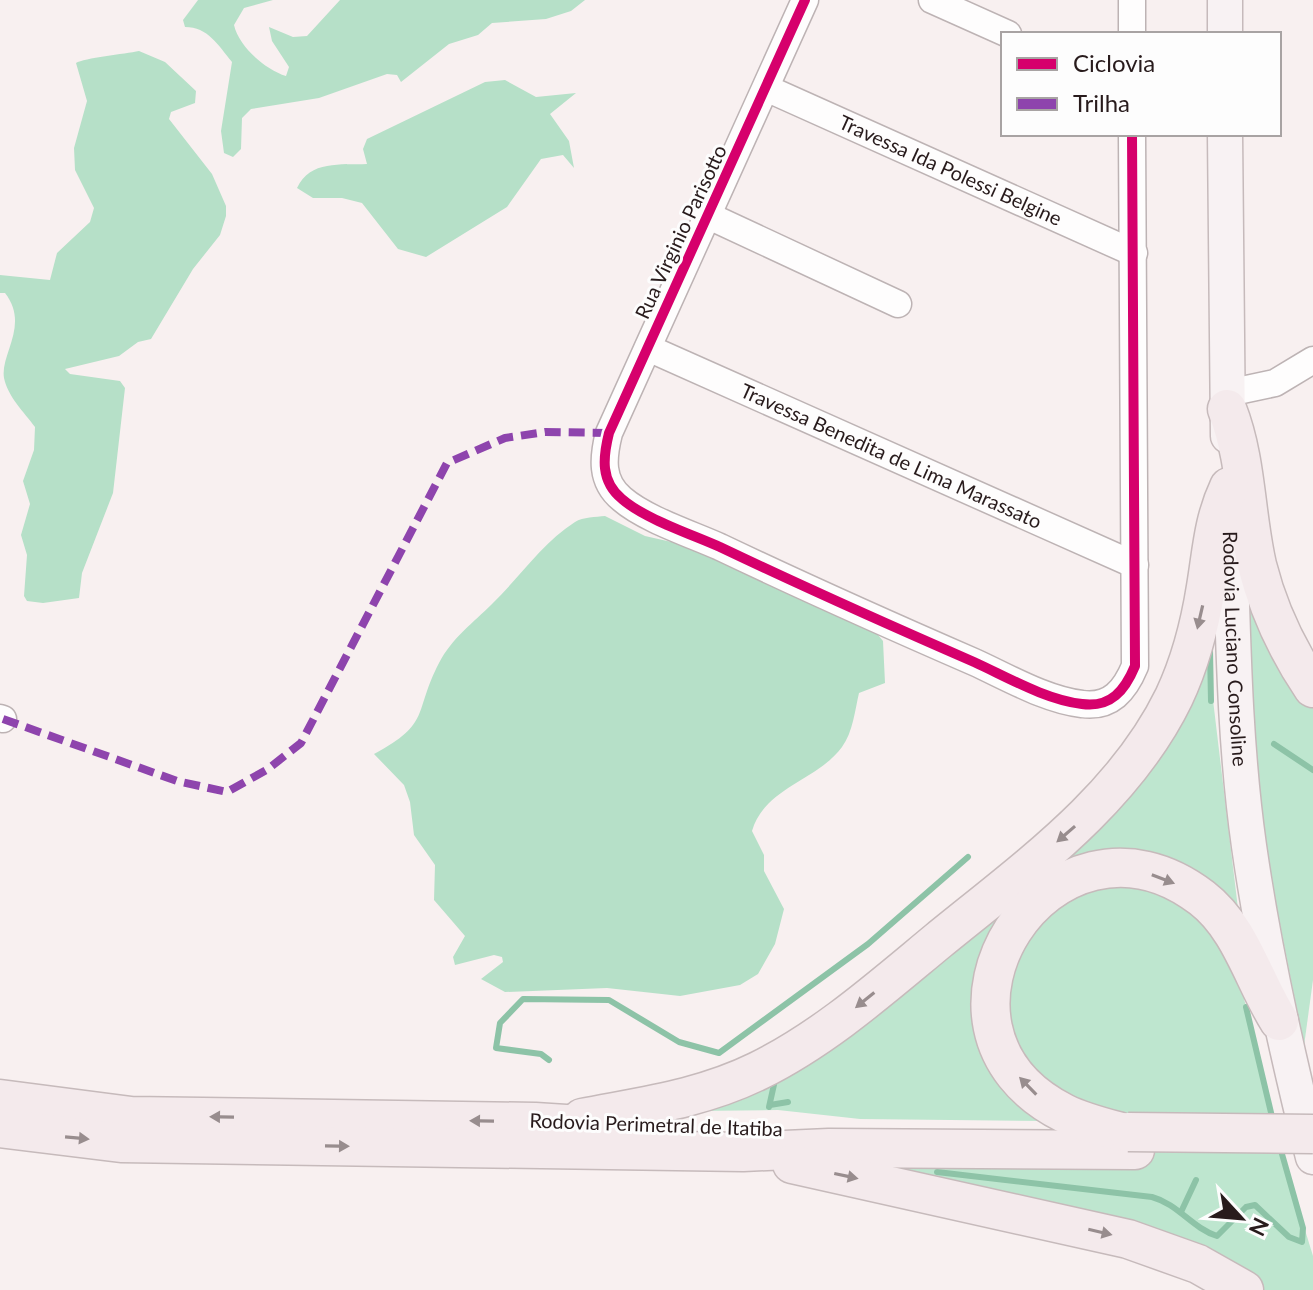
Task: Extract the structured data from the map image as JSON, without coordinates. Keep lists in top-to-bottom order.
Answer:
{
  "streets": {
    "highway": ["Rodovia Perimetral de Itatiba"],
    "main road": ["Rodovia Luciano Consoline"],
    "street": ["Travessa Ida Polessi Belgine", "Rua Virginio Parisotto", "Travessa Benedita de Lima Marassato"]
  },
  "crossings": [
    ["Travessa Ida Polessi Belgine", "Rua Virginio Parisotto"],
    ["Rua Virginio Parisotto", "Travessa Benedita de Lima Marassato"],
    ["Rodovia Luciano Consoline", "Rodovia Perimetral de Itatiba"]
  ],
  "legend": ["Ciclovia", "Trilha"],
  "north": "bottom right"
}
